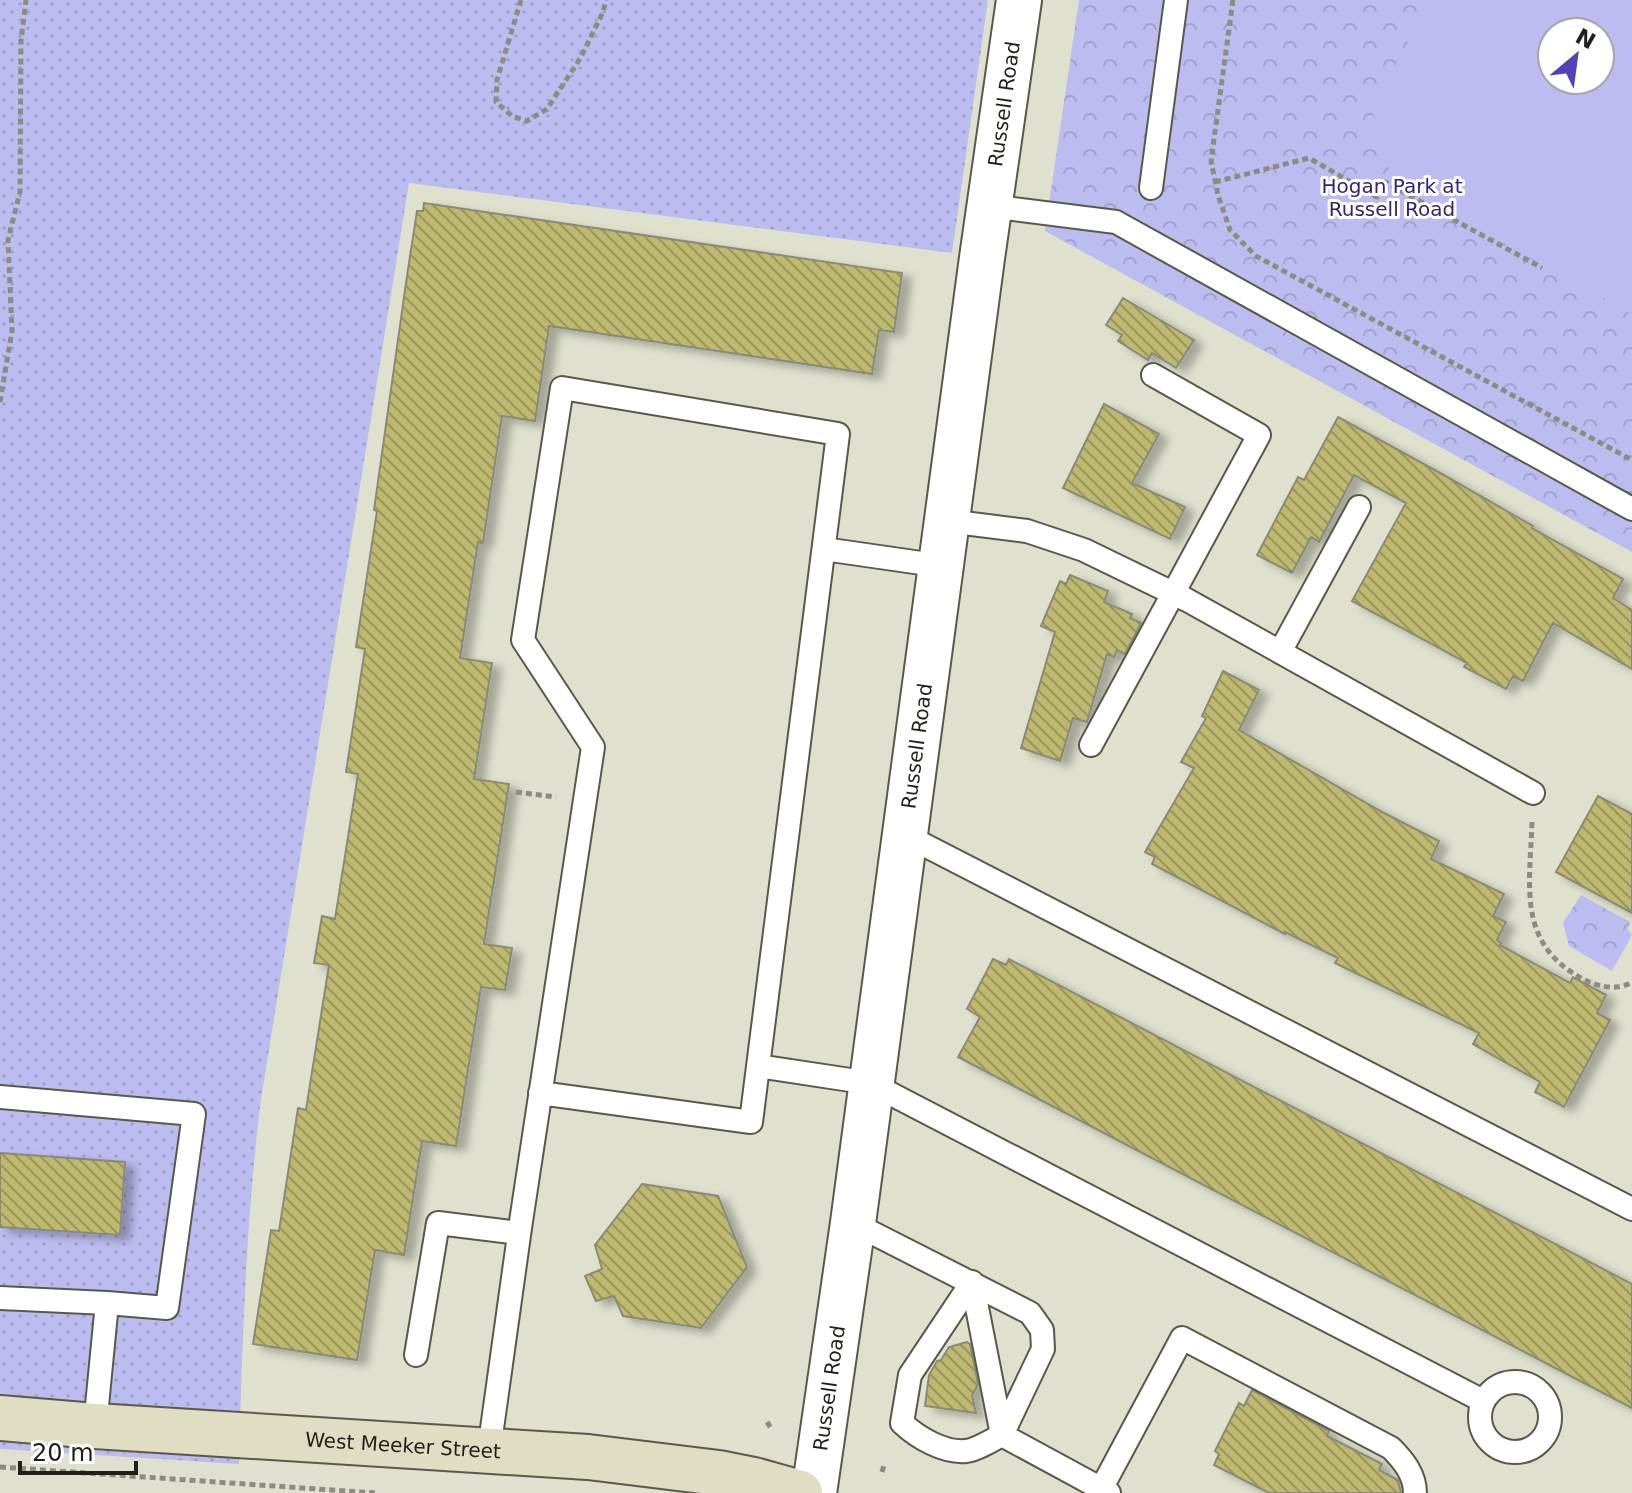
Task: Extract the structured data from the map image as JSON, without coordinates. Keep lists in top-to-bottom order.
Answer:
{
  "streets": {
    "main road": ["West Meeker Street"],
    "street": ["Russell Road"]
  },
  "parks": ["Hogan Park at Russell Road"],
  "scale_bar": "20 m",
  "north": "top right"
}
